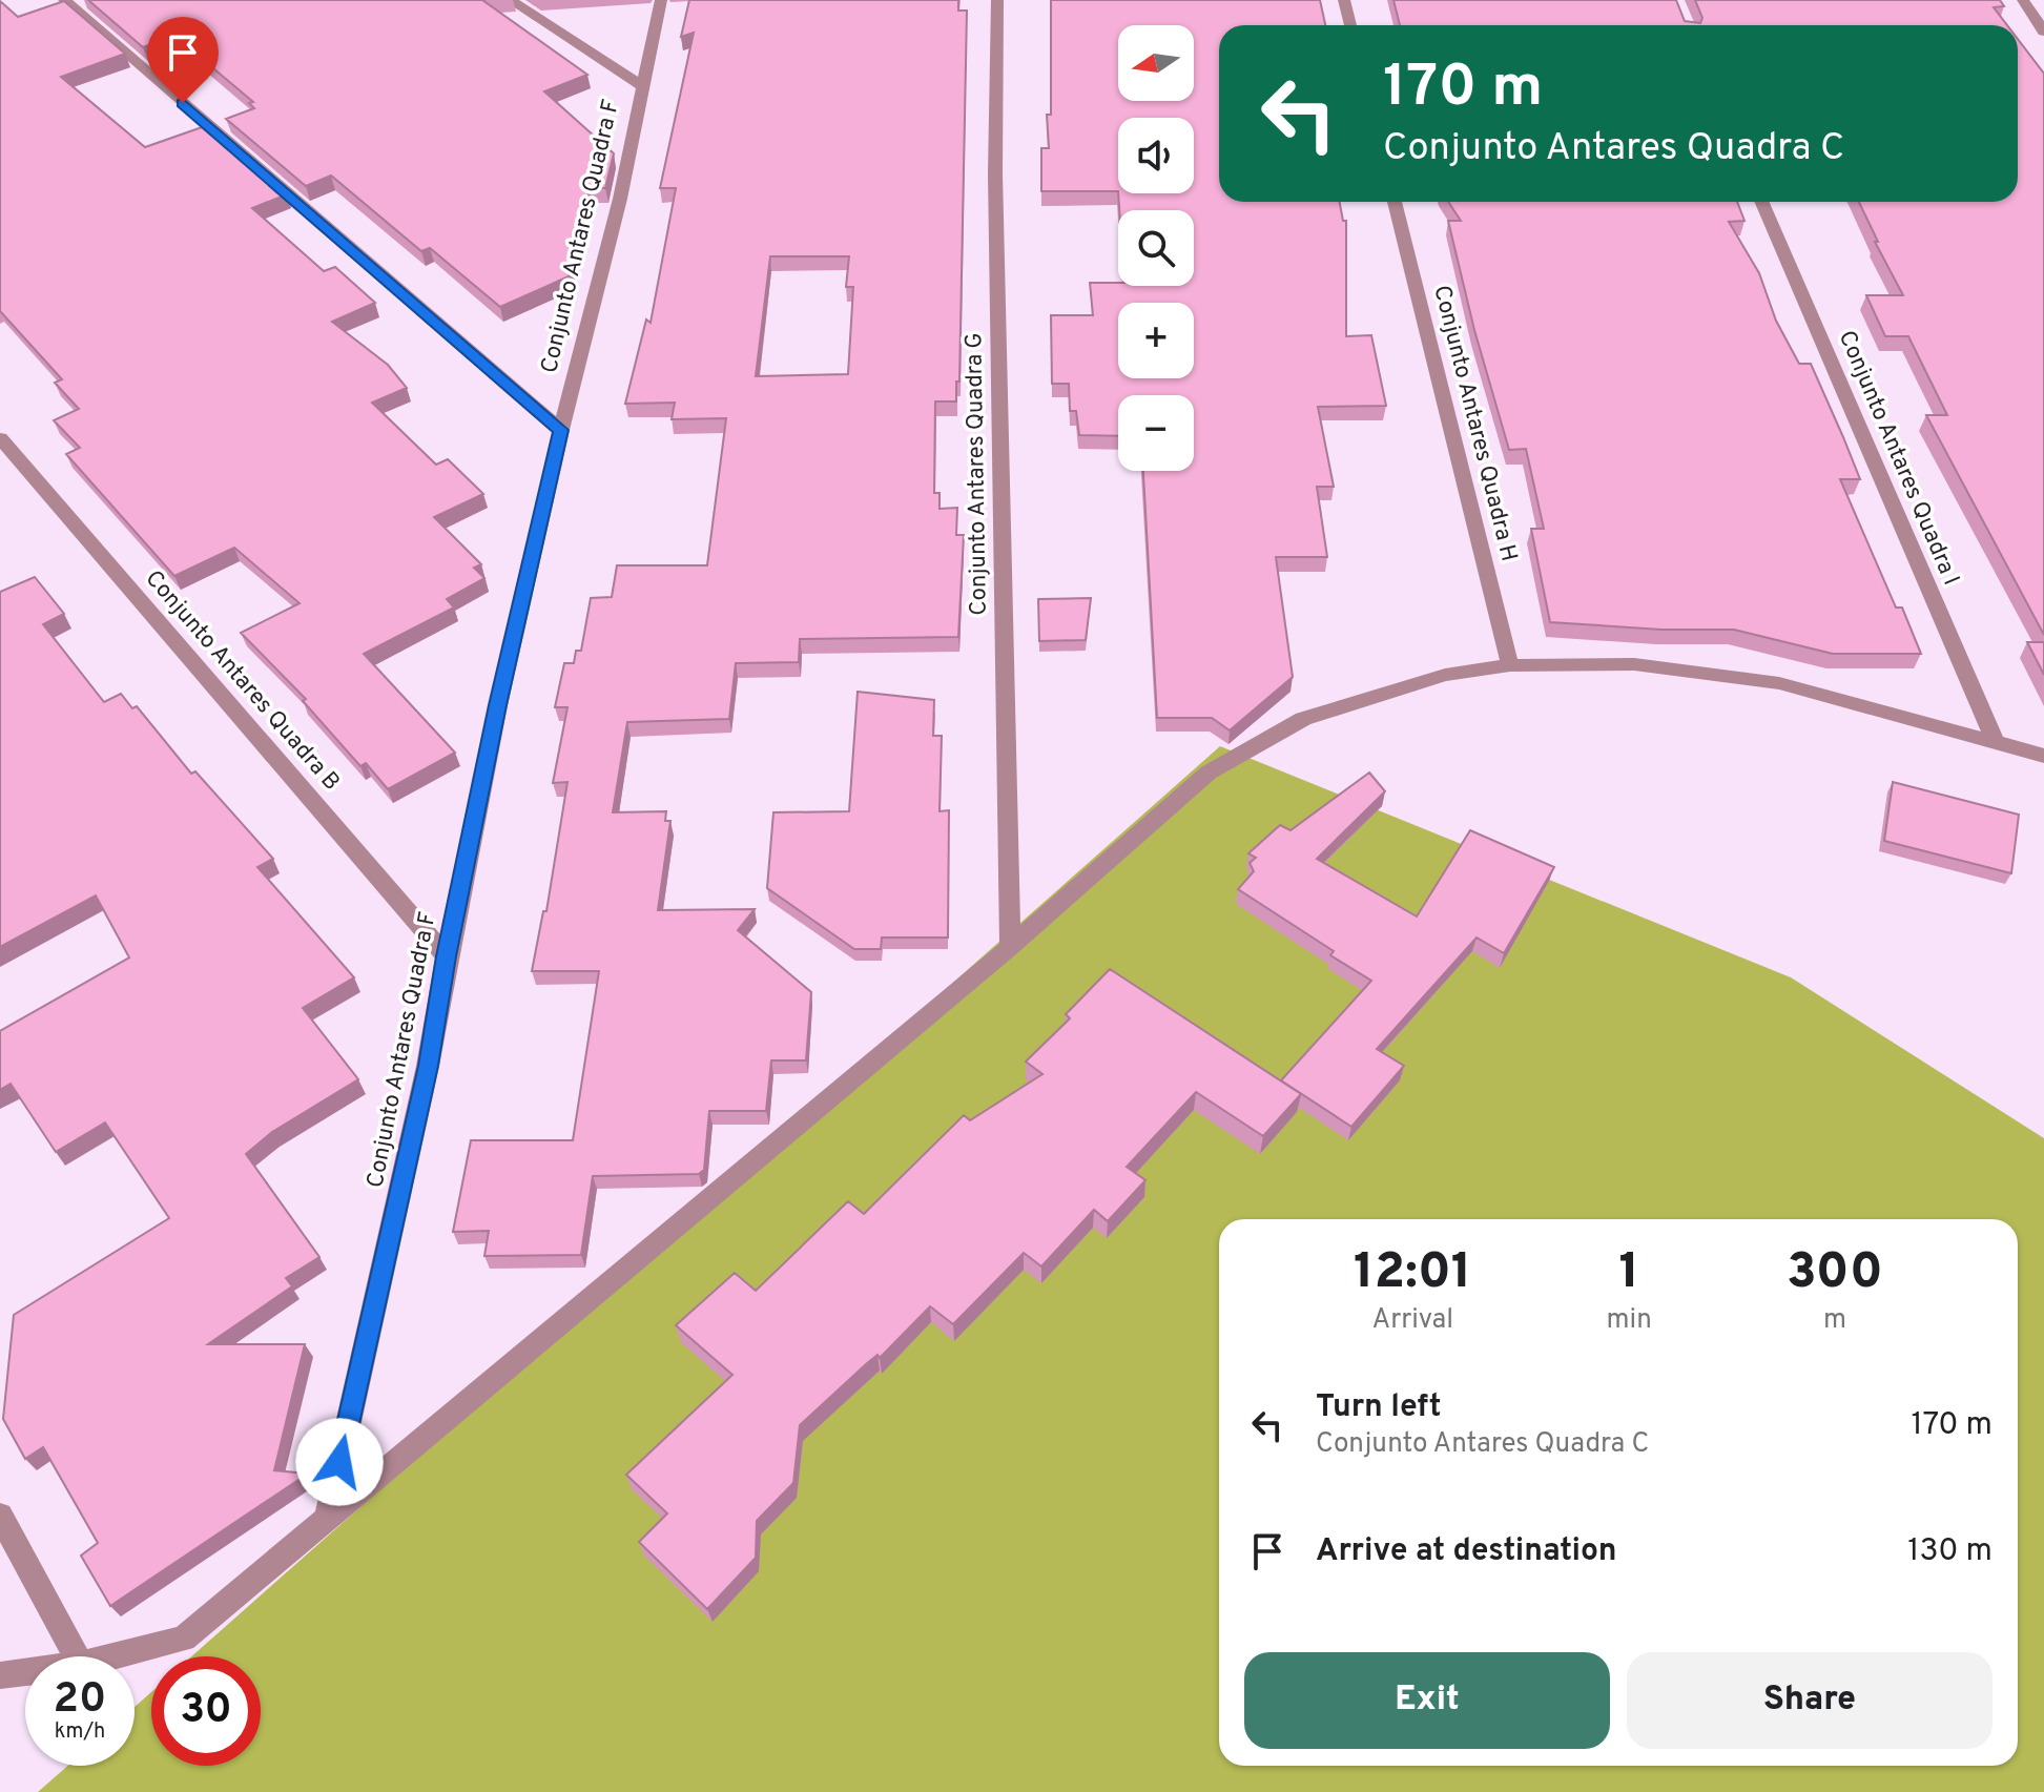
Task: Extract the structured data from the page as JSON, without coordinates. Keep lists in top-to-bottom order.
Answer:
{
  "streets": {
    "street": [
      "Conjunto Antares Quadra F",
      "Conjunto Antares Quadra H",
      "Conjunto Antares Quadra I",
      "Conjunto Antares Quadra G",
      "Conjunto Antares Quadra B"
    ]
  },
  "crossings": [
    ["Conjunto Antares Quadra F", "Conjunto Antares Quadra B"]
  ],
  "north": "left",
  "page": {
    "map_buttons": ["+", "−"],
    "turn": ["170 m", "Conjunto Antares Quadra C"],
    "eta": [
      "12:01",
      "Arrival",
      "1",
      "min",
      "300",
      "m"
    ],
    "list": [
      {
        "name": "Turn left",
        "note": "Conjunto Antares Quadra C",
        "value": "170 m"
      },
      {
        "name": "Arrive at destination",
        "value": "130 m"
      }
    ],
    "buttons": ["Exit", "Share"],
    "speed": "20 km/h",
    "limit": "30"
  }
}
